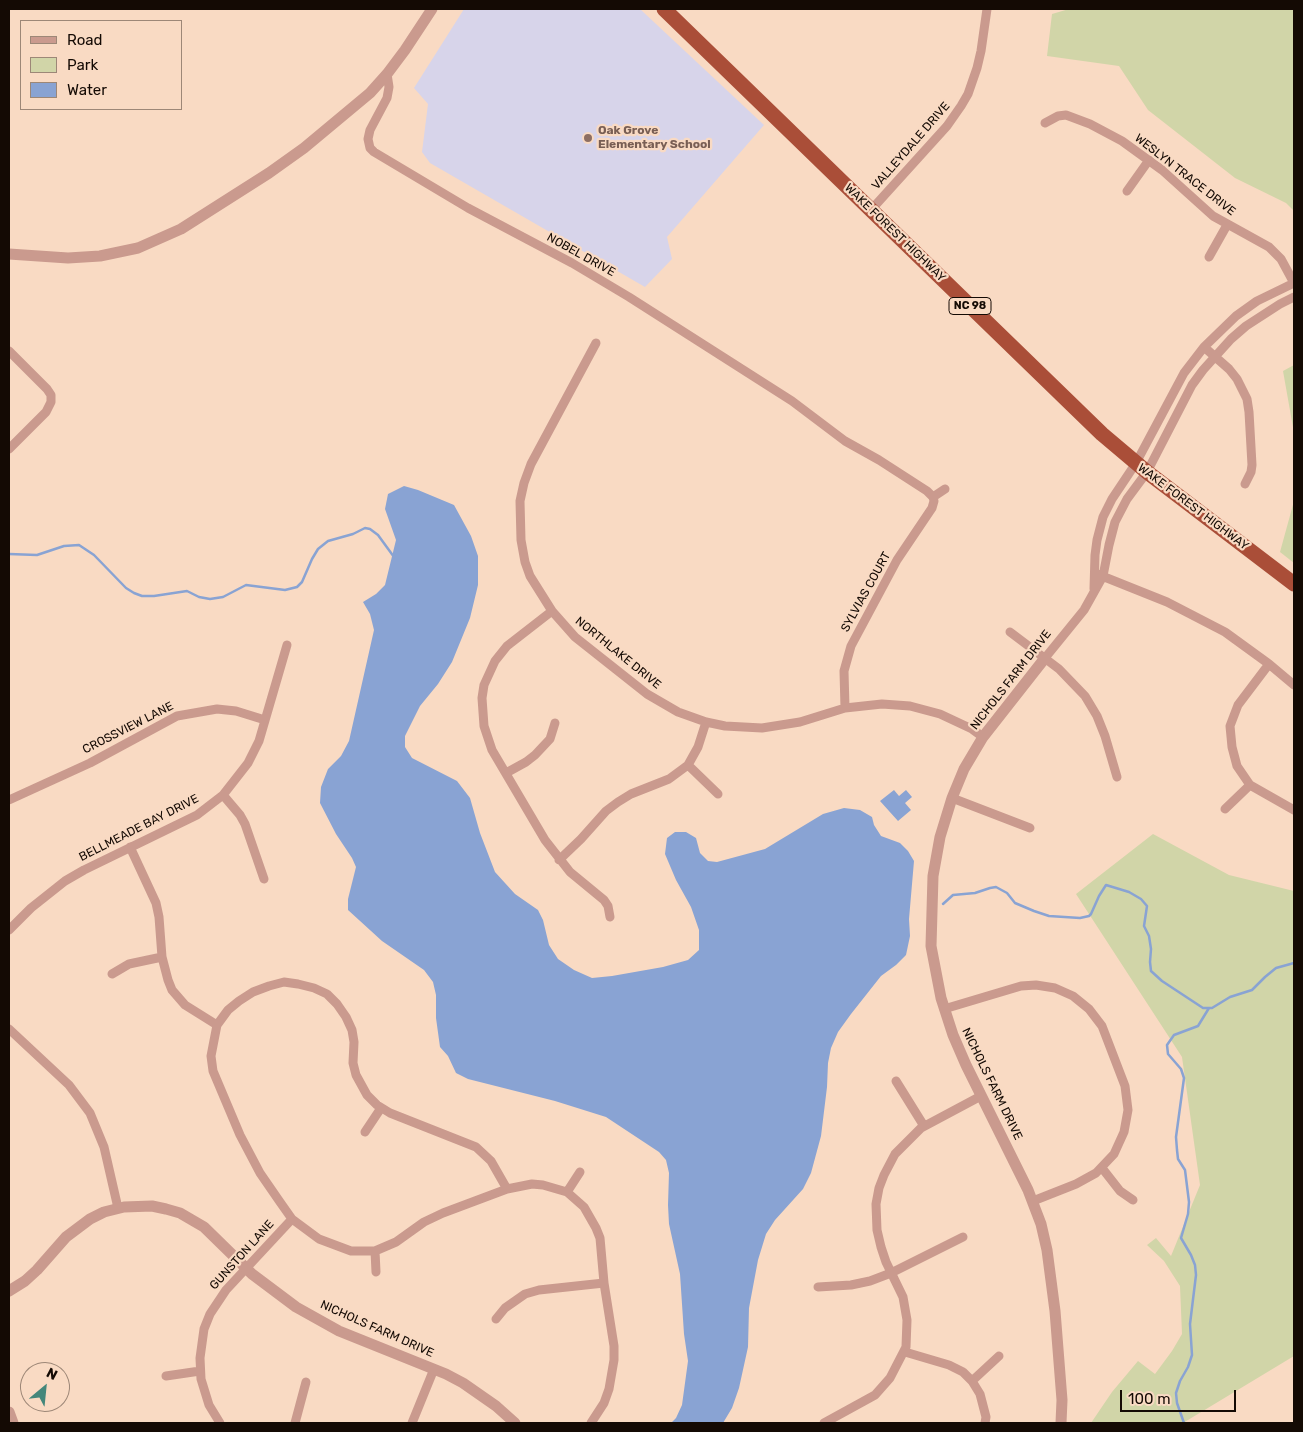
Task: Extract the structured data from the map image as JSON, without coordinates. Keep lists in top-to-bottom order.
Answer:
{
  "streets": {
    "highway": ["WAKE FOREST HIGHWAY", "NC 98"],
    "street": [
      "VALLEYDALE DRIVE",
      "WESLYN TRACE DRIVE",
      "NOBEL DRIVE",
      "SYLVIAS COURT",
      "NORTHLAKE DRIVE",
      "NICHOLS FARM DRIVE",
      "CROSSVIEW LANE",
      "BELLMEADE BAY DRIVE",
      "GUNSTON LANE"
    ]
  },
  "crossings": [
    ["VALLEYDALE DRIVE", "WAKE FOREST HIGHWAY"],
    ["WAKE FOREST HIGHWAY", "NICHOLS FARM DRIVE"],
    ["NOBEL DRIVE", "SYLVIAS COURT"],
    ["SYLVIAS COURT", "NORTHLAKE DRIVE"],
    ["NORTHLAKE DRIVE", "NICHOLS FARM DRIVE"],
    ["NICHOLS FARM DRIVE", "GUNSTON LANE"],
    ["CROSSVIEW LANE", "BELLMEADE BAY DRIVE"]
  ],
  "places": ["Oak Grove Elementary School"],
  "legend": ["Road", "Park", "Water"],
  "scale_bar": "100 m",
  "north": "top right"
}
